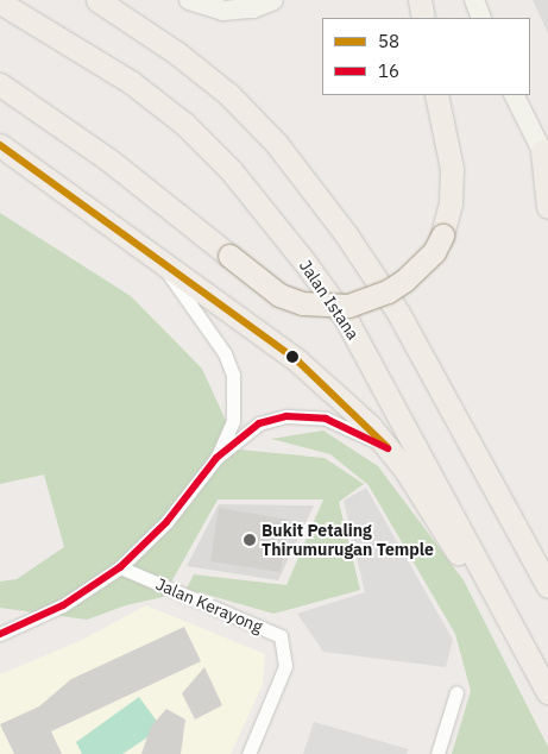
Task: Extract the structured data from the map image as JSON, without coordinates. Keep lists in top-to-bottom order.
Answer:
{
  "streets": {
    "main road": ["Jalan Istana"],
    "street": ["Jalan Kerayong"]
  },
  "places": ["Bukit Petaling Thirumurugan Temple"],
  "lines": ["transit line 58", "transit line 16"],
  "legend": ["58", "16"]
}
